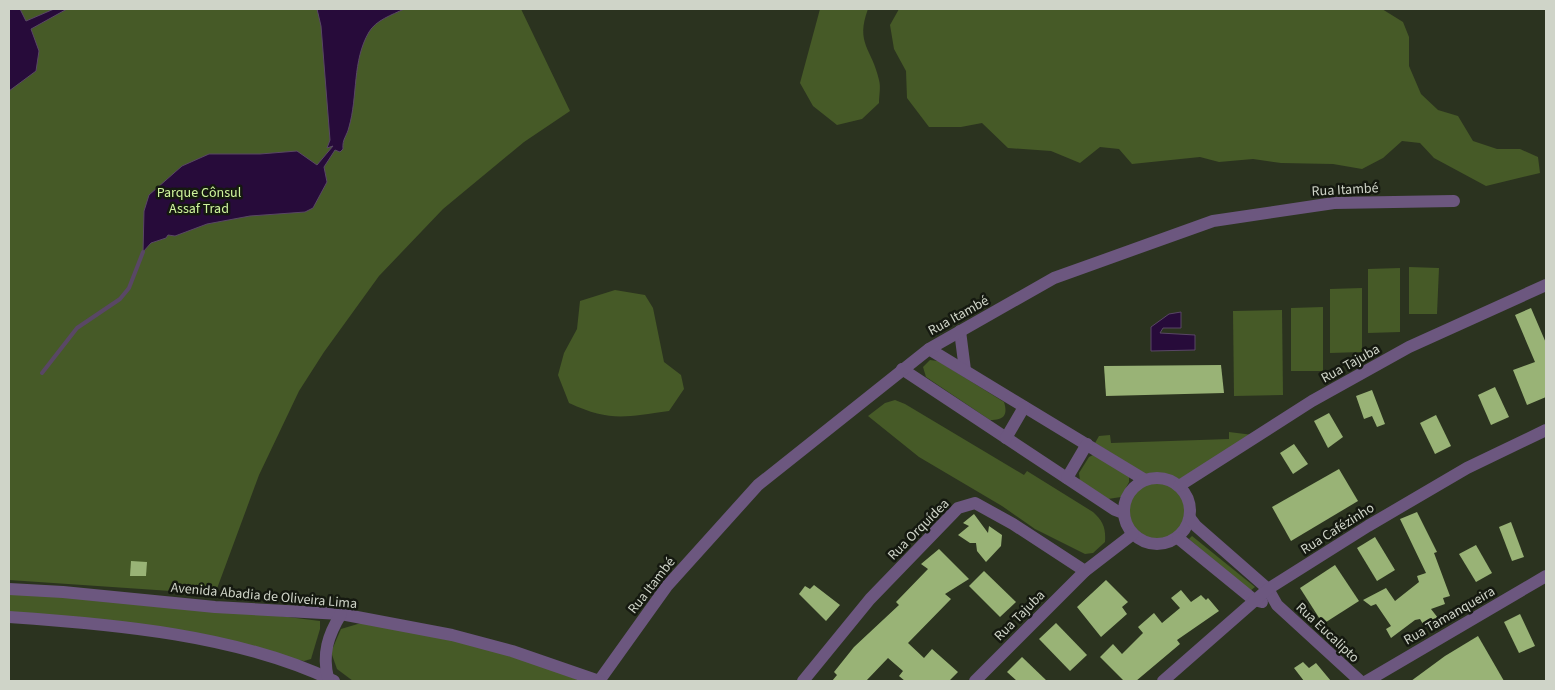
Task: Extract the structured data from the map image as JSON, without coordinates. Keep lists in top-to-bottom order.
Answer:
{
  "streets": {
    "street": [
      "Rua Itambé",
      "Rua Tajuba",
      "Rua Cafézinho",
      "Rua Orquídea",
      "Avenida Abadia de Oliveira Lima",
      "Rua Tamanqueira",
      "Rua Eucalipto"
    ]
  },
  "crossings": [
    ["Rua Itambé", "Avenida Abadia de Oliveira Lima"],
    ["Rua Tajuba", "Rua Orquídea"],
    ["Rua Tajuba", "Rua Eucalipto"],
    ["Rua Cafézinho", "Rua Eucalipto"]
  ],
  "parks": ["Parque Cônsul Assaf Trad"]
}
